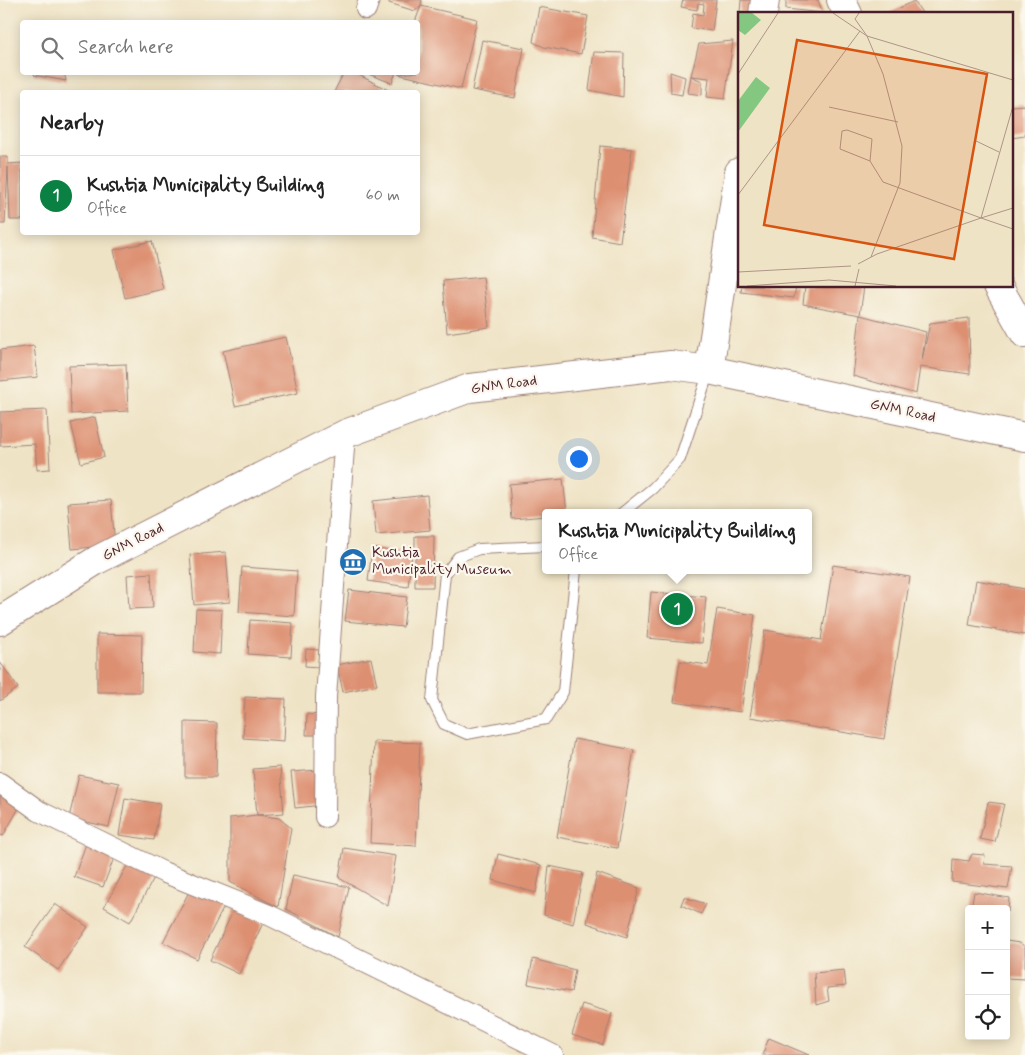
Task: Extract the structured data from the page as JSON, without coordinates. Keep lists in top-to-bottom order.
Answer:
{
  "streets": {
    "street": ["GNM Road"]
  },
  "places": {
    "museum": ["Kushtia Municipality Museum"]
  },
  "page": {
    "search": "Search here",
    "heading": "Nearby",
    "list": [
      {
        "mark": "1",
        "name": "Kushtia Municipality Building",
        "note": "Office",
        "value": "60 m"
      }
    ],
    "popup": ["Kushtia Municipality Building", "Office"],
    "pins": "1",
    "map_buttons": ["+", "−"]
  }
}
